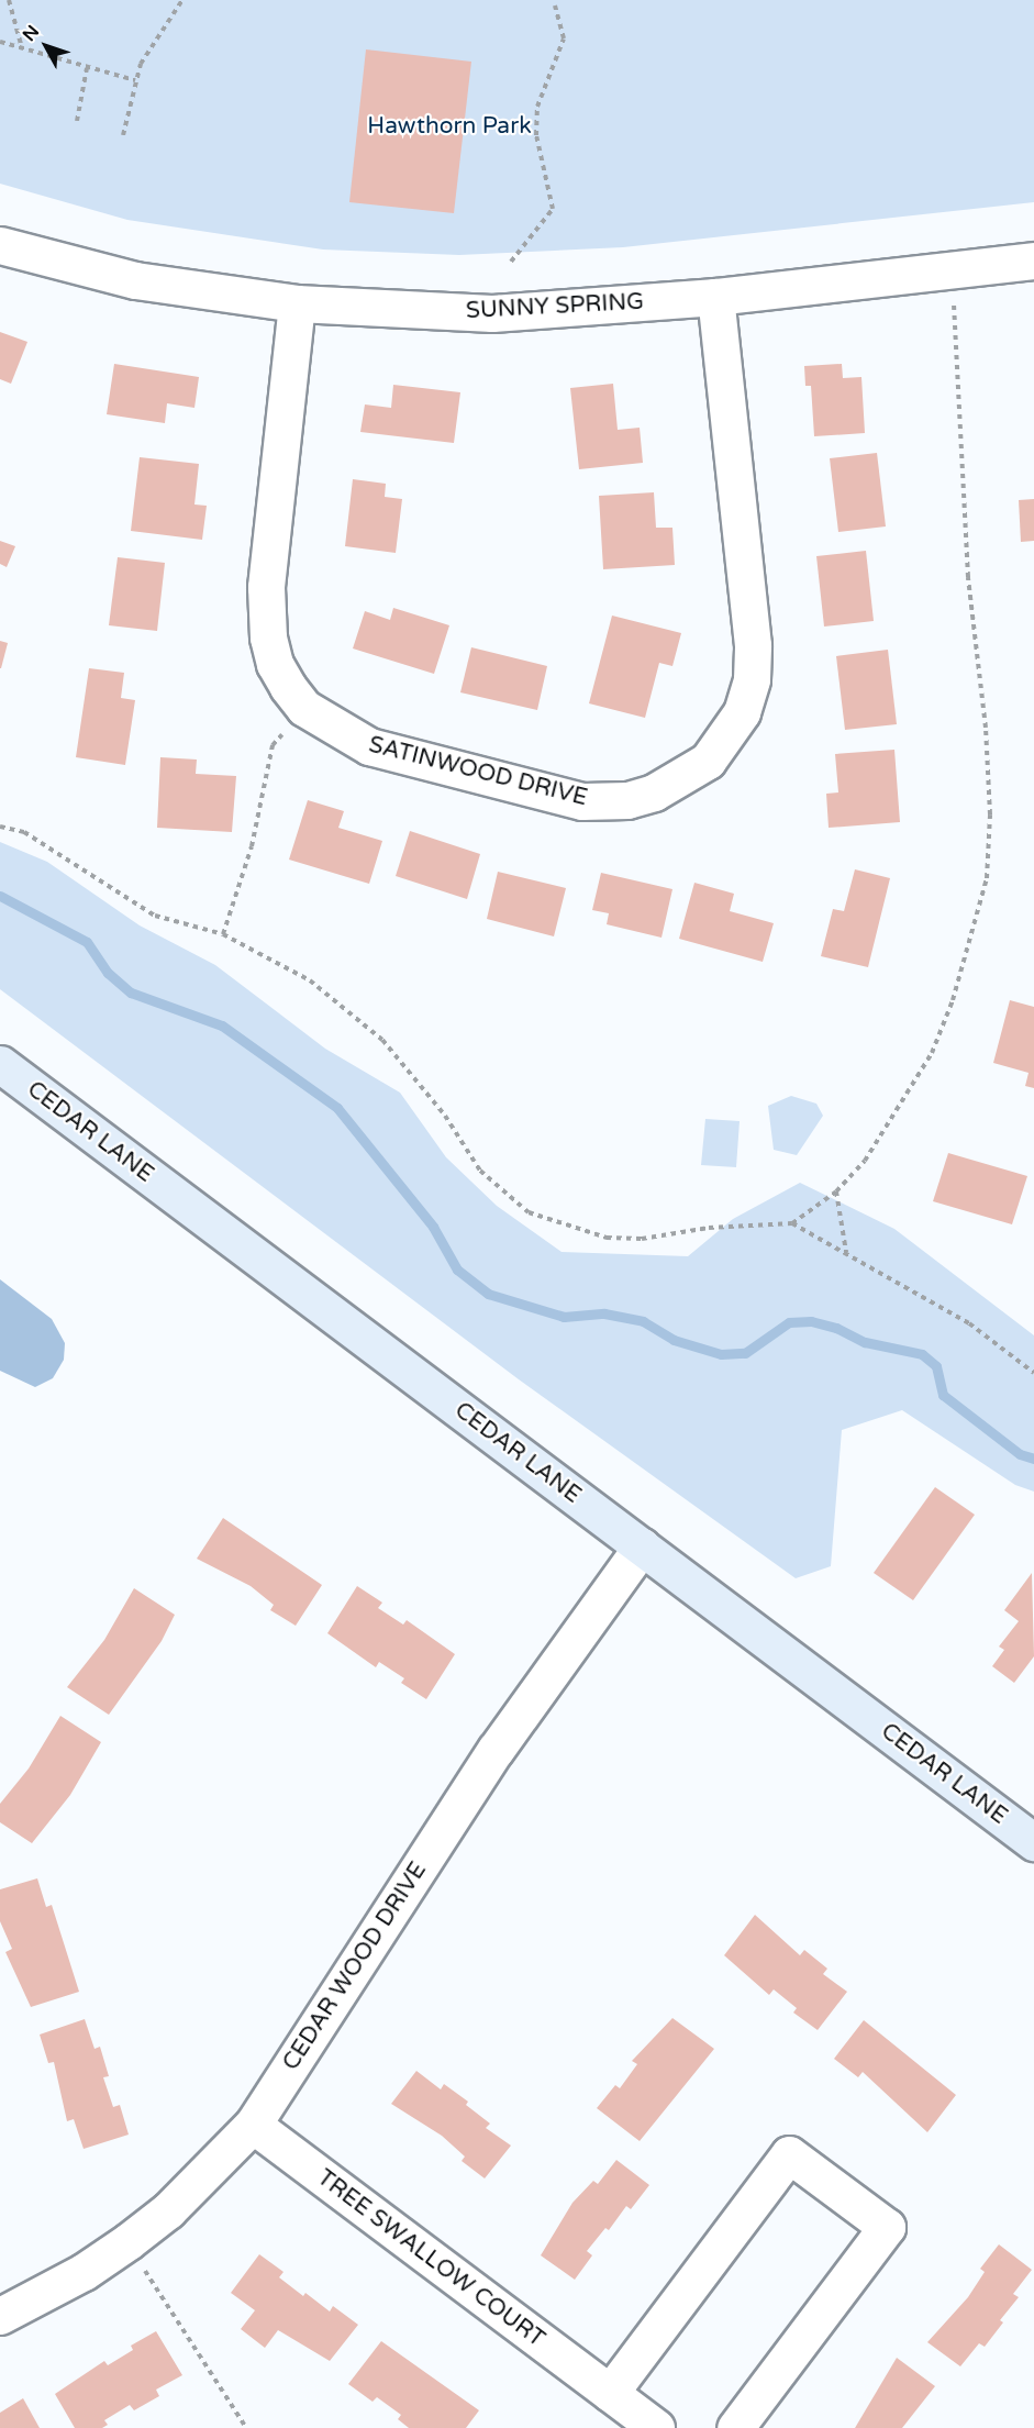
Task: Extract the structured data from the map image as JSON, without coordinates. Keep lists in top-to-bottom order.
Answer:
{
  "streets": {
    "main road": ["CEDAR LANE"],
    "street": [
      "SUNNY SPRING",
      "SATINWOOD DRIVE",
      "CEDAR WOOD DRIVE",
      "TREE SWALLOW COURT"
    ]
  },
  "crossings": [
    ["SUNNY SPRING", "SATINWOOD DRIVE"],
    ["CEDAR LANE", "CEDAR WOOD DRIVE"],
    ["CEDAR WOOD DRIVE", "TREE SWALLOW COURT"]
  ],
  "parks": ["Hawthorn Park"],
  "north": "top left"
}
